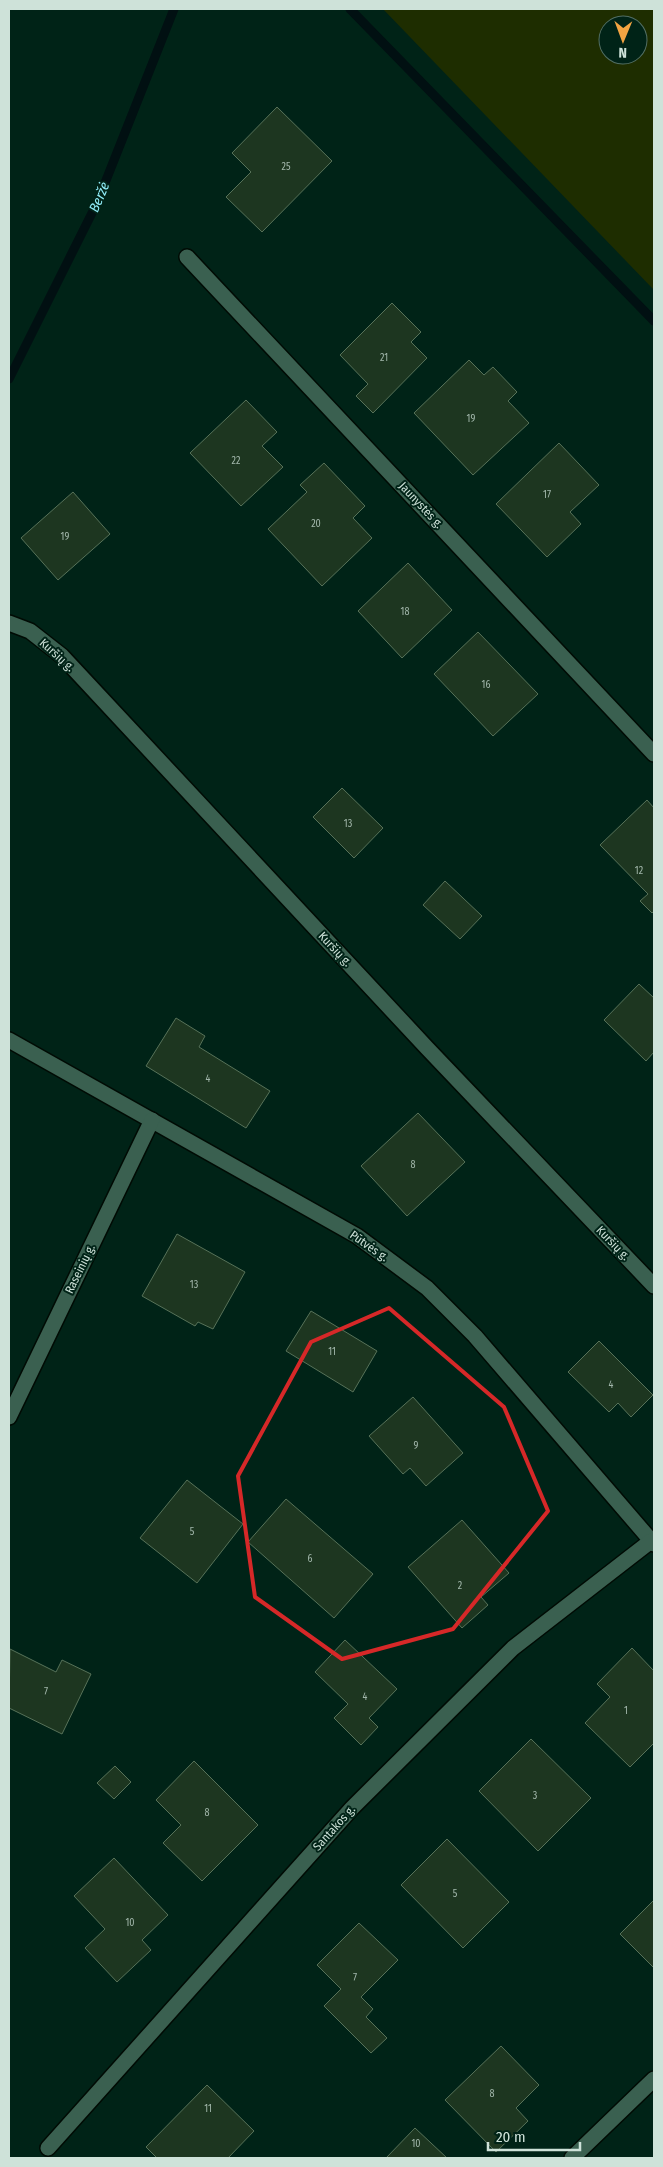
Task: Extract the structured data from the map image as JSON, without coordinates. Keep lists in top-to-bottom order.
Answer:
{
  "streets": {
    "street": [
      "Jaunystės g.",
      "Kuršių g.",
      "Pūtvės g.",
      "Raseinių g.",
      "Santakos g."
    ]
  },
  "crossings": [
    ["Pūtvės g.", "Raseinių g."],
    ["Pūtvės g.", "Santakos g."]
  ],
  "water": ["Beržė"],
  "house_numbers": [
    "25",
    "21",
    "19",
    "22",
    "17",
    "20",
    "19",
    "18",
    "16",
    "13",
    "12",
    "4",
    "8",
    "13",
    "11",
    "4",
    "9",
    "5",
    "6",
    "2",
    "7",
    "4",
    "1",
    "3",
    "8",
    "5",
    "10",
    "7",
    "8",
    "11",
    "10"
  ],
  "scale_bar": "20 m",
  "north": "bottom"
}
